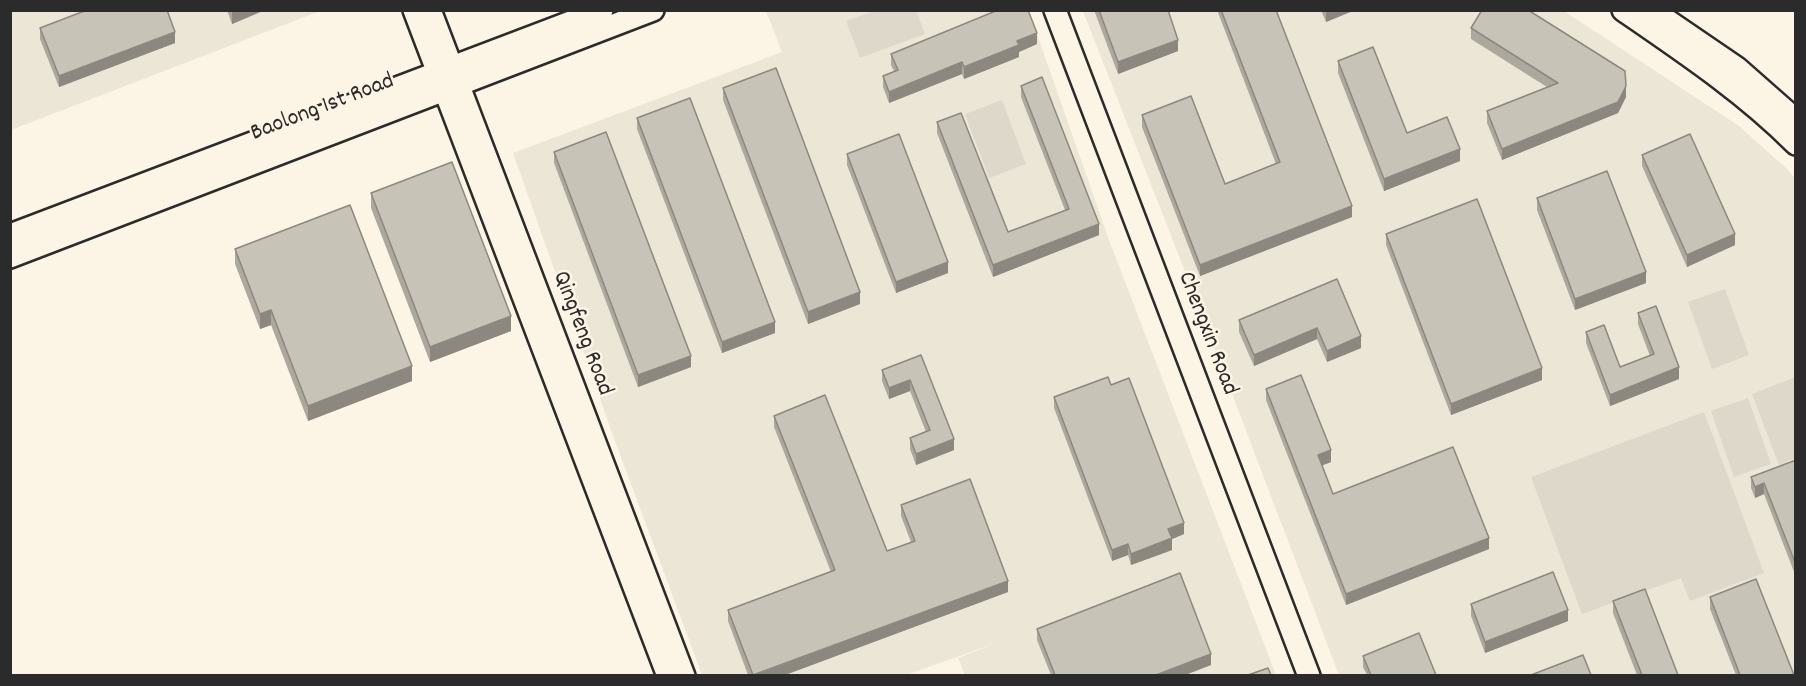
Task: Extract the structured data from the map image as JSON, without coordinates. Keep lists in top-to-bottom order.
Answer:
{
  "streets": {
    "street": ["Baolong 1st Road", "Qingfeng Road", "Chengxin Road"]
  },
  "crossings": [
    ["Baolong 1st Road", "Qingfeng Road"]
  ]
}
